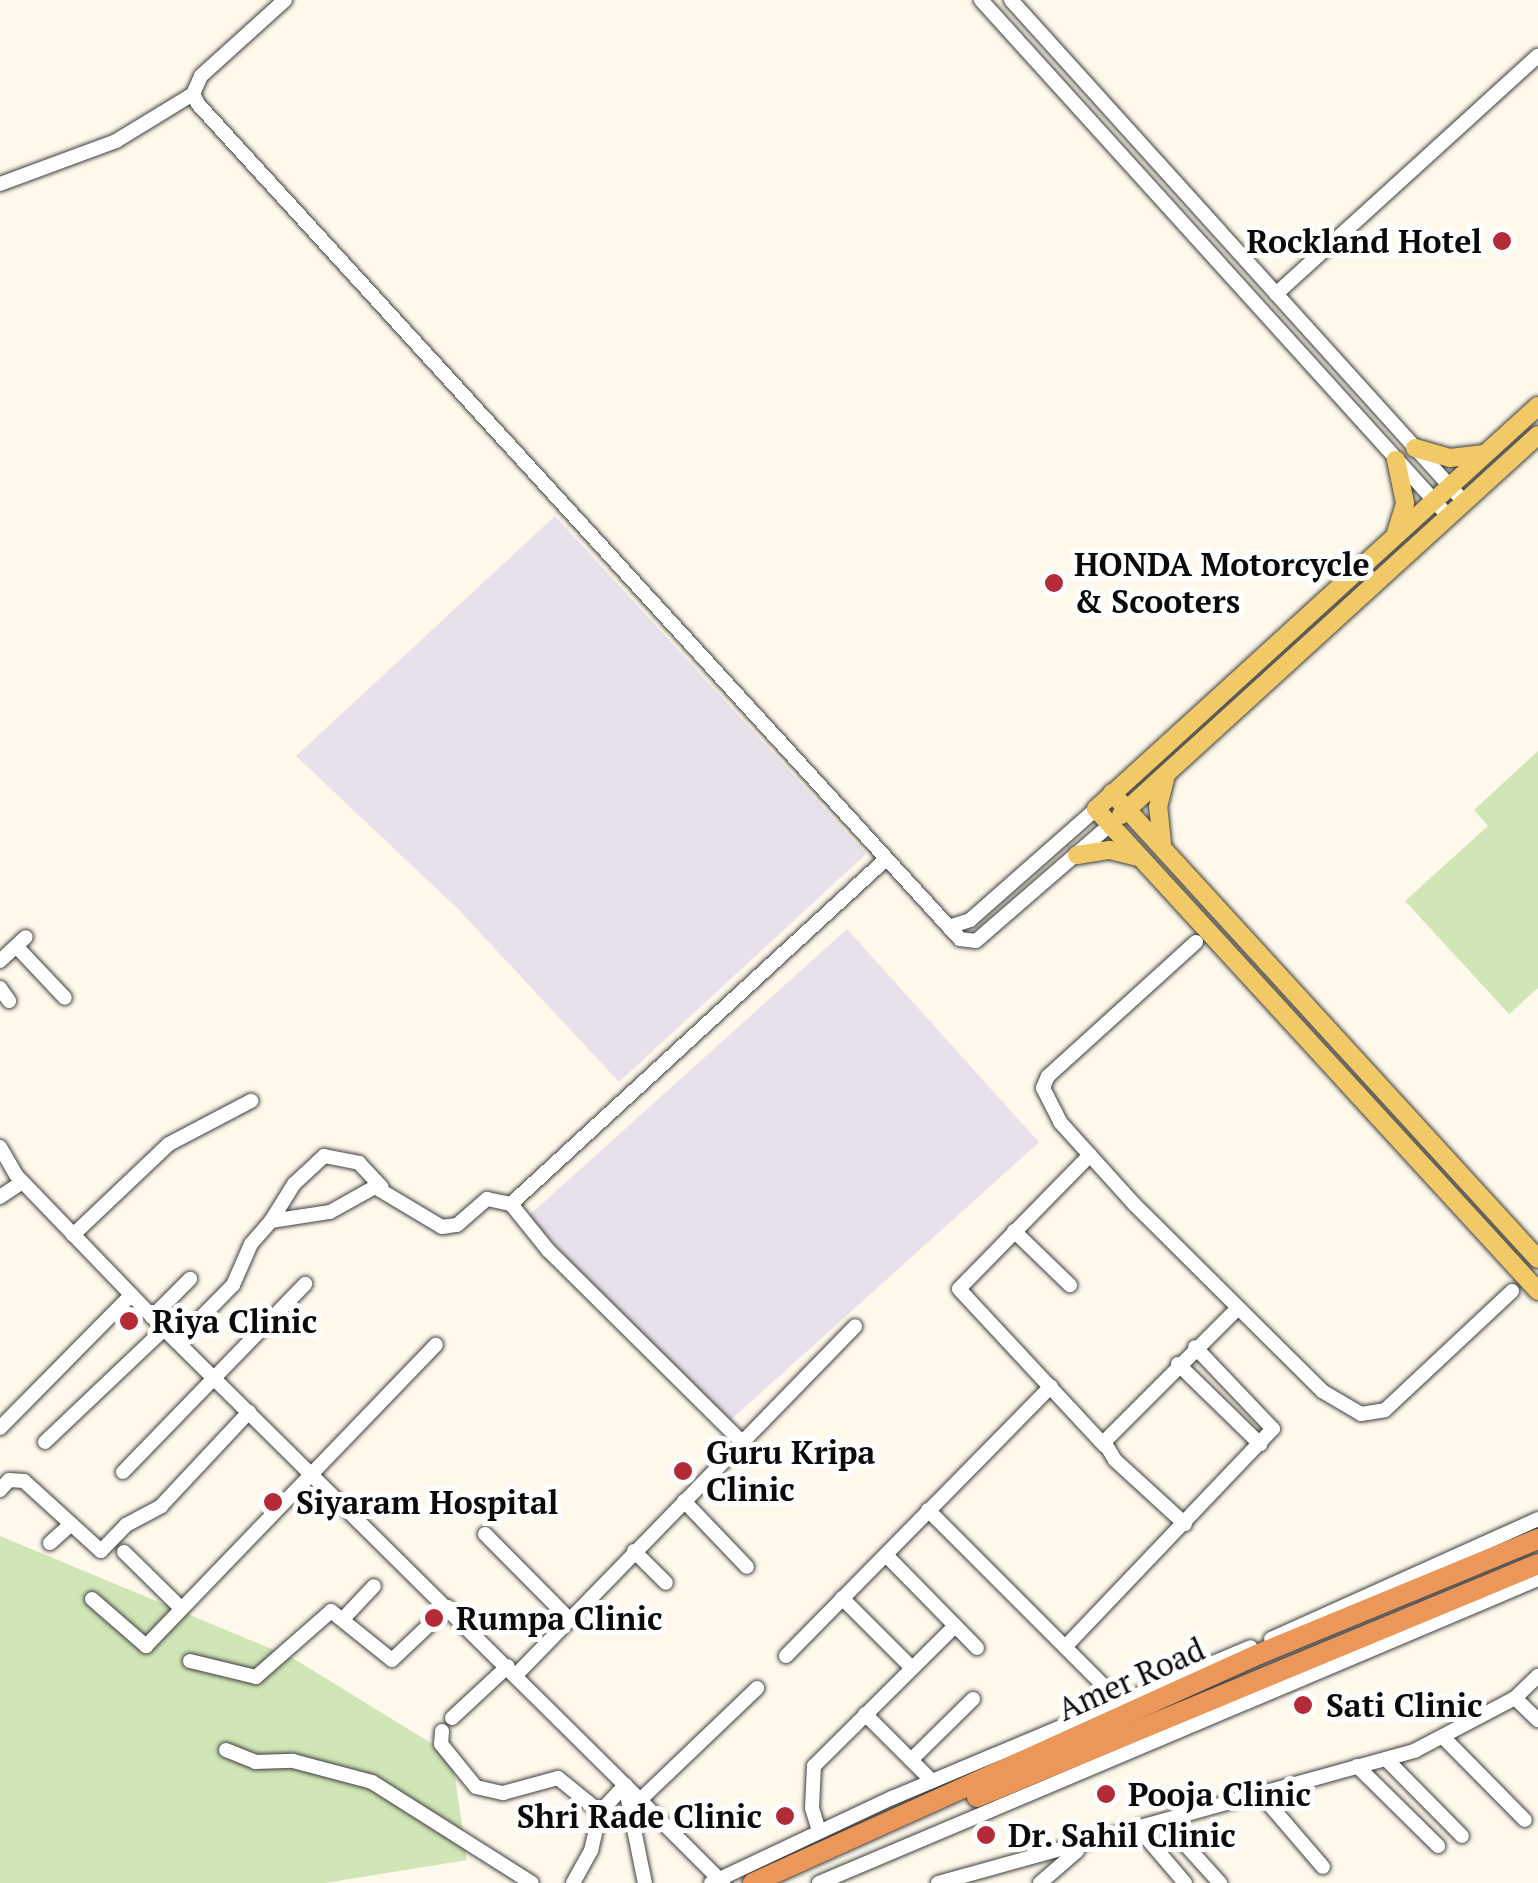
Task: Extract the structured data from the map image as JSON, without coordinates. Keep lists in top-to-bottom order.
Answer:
{
  "streets": {
    "highway": ["Amer Road"]
  },
  "places": [
    "Rockland Hotel",
    "HONDA Motorcycle & Scooters",
    "Riya Clinic",
    "Guru Kripa Clinic",
    "Siyaram Hospital",
    "Rumpa Clinic",
    "Sati Clinic",
    "Pooja Clinic",
    "Shri Rade Clinic",
    "Dr. Sahil Clinic"
  ]
}
